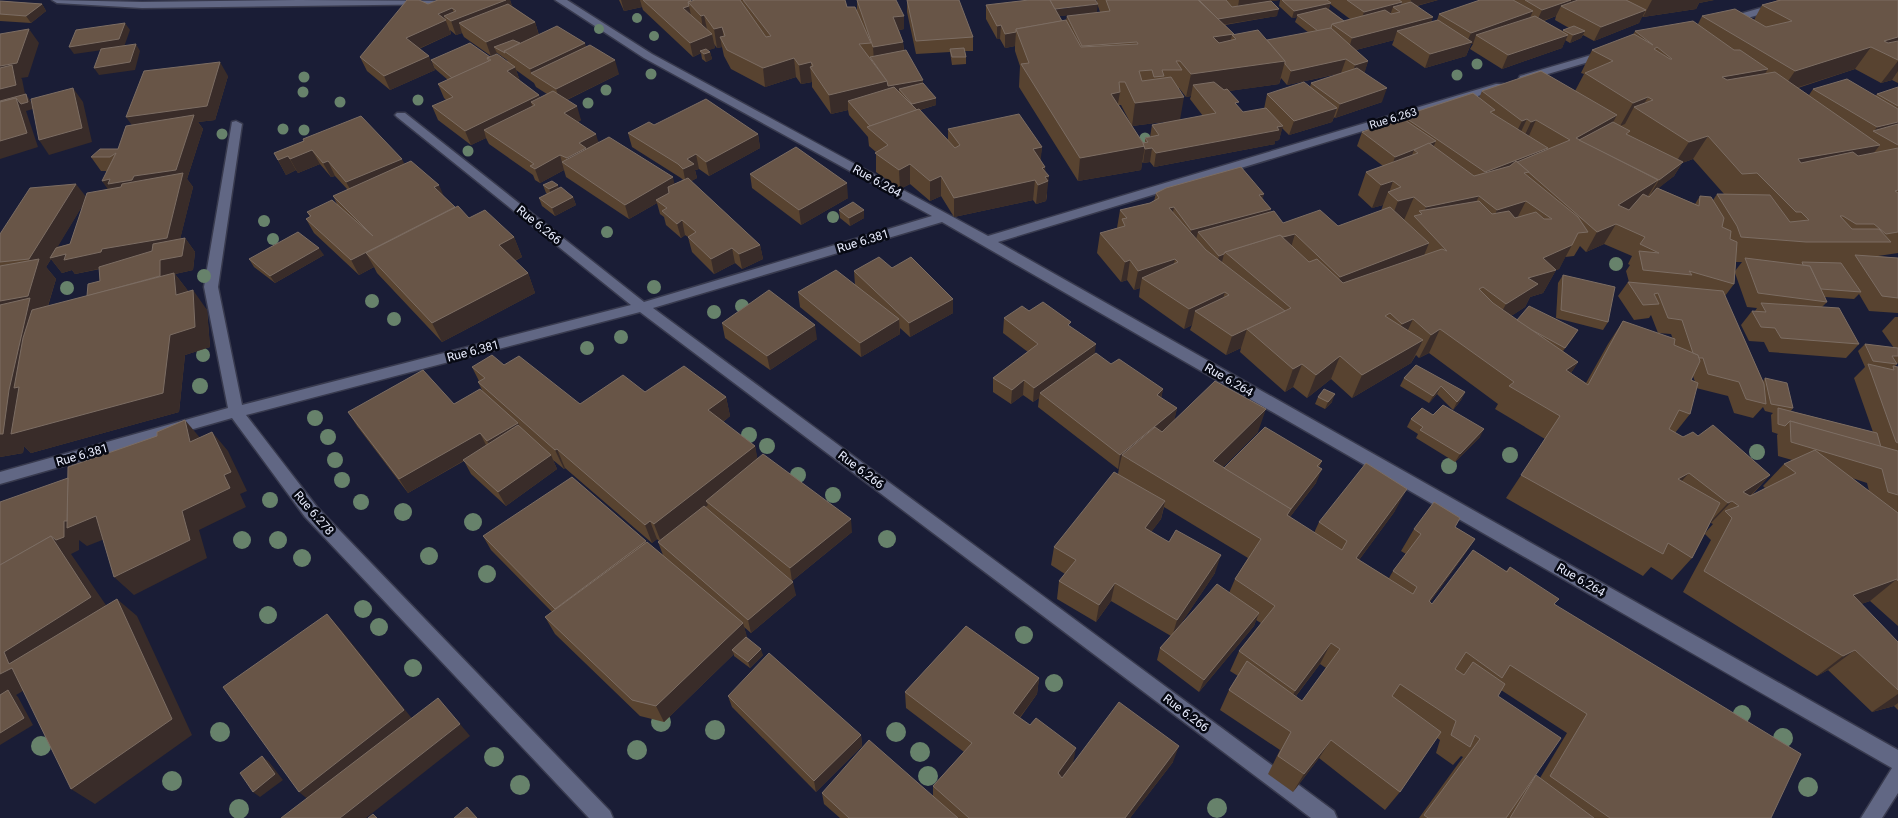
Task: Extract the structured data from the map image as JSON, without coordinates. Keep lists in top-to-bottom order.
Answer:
{
  "streets": {
    "street": [
      "Rue 6.263",
      "Rue 6.264",
      "Rue 6.266",
      "Rue 6.381",
      "Rue 6.278"
    ]
  },
  "crossings": [
    ["Rue 6.263", "Rue 6.264"],
    ["Rue 6.264", "Rue 6.381"],
    ["Rue 6.266", "Rue 6.381"],
    ["Rue 6.381", "Rue 6.278"]
  ]
}
